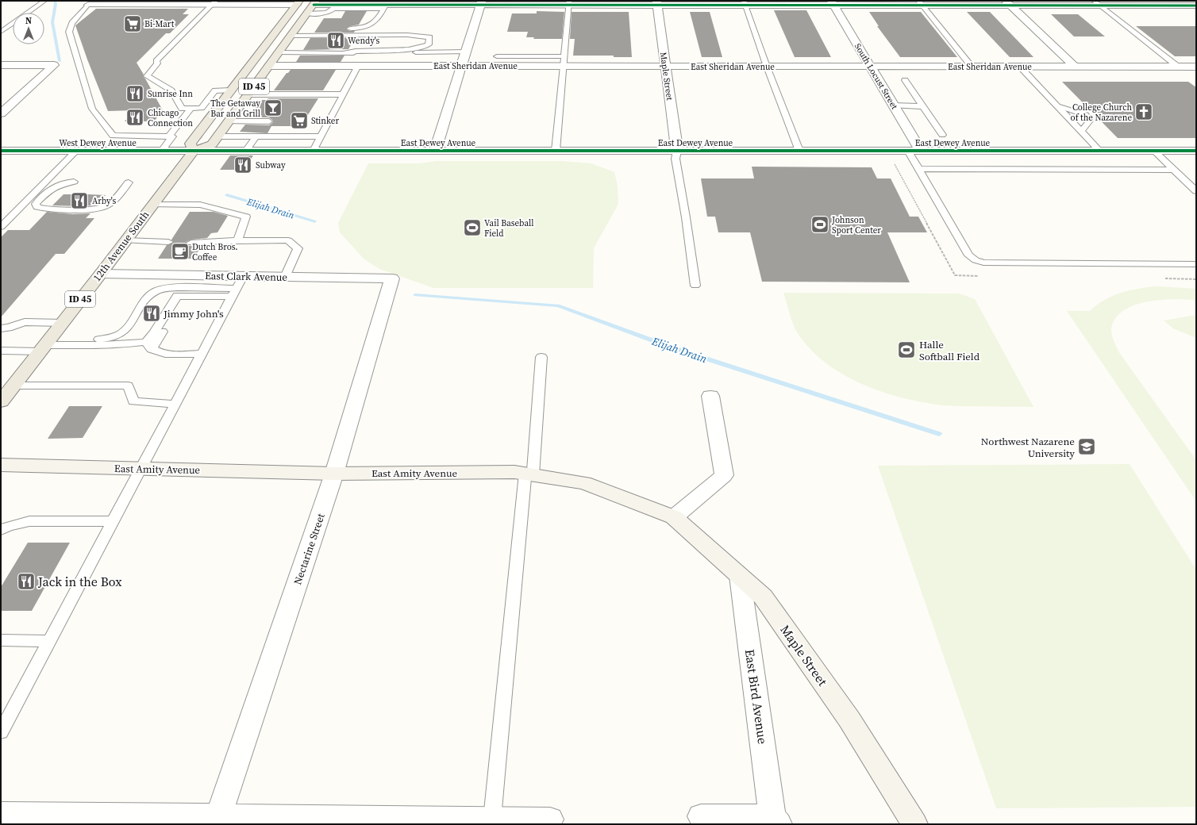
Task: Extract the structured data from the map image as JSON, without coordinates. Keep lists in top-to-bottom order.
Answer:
{
  "streets": {
    "main road": [
      "Maple Street",
      "ID 45",
      "12th Avenue South",
      "East Amity Avenue"
    ],
    "street": [
      "East Sheridan Avenue",
      "South Locust Street",
      "West Dewey Avenue",
      "East Dewey Avenue",
      "East Clark Avenue",
      "Nectarine Street",
      "East Bird Avenue"
    ]
  },
  "crossings": [
    ["East Sheridan Avenue", "Maple Street"],
    ["East Sheridan Avenue", "South Locust Street"],
    ["East Sheridan Avenue", "ID 45"],
    ["Maple Street", "East Dewey Avenue"],
    ["Maple Street", "East Amity Avenue"],
    ["Maple Street", "East Bird Avenue"],
    ["South Locust Street", "East Dewey Avenue"],
    ["ID 45", "West Dewey Avenue"],
    ["ID 45", "East Dewey Avenue"],
    ["ID 45", "12th Avenue South"],
    ["West Dewey Avenue", "East Dewey Avenue"],
    ["West Dewey Avenue", "12th Avenue South"],
    ["East Dewey Avenue", "12th Avenue South"],
    ["12th Avenue South", "East Clark Avenue"],
    ["East Clark Avenue", "Nectarine Street"],
    ["East Amity Avenue", "Nectarine Street"]
  ],
  "water": ["Elijah Drain"],
  "places": {
    "supermarket": ["Bi-Mart", "Stinker"],
    "restaurant": [
      "Wendy's",
      "Sunrise Inn",
      "Chicago Connection",
      "Subway",
      "Arby's",
      "Jimmy John's",
      "Jack in the Box"
    ],
    "bar": ["The Getaway Bar and Grill"],
    "church": ["College Church of the Nazarene"],
    "sports": ["Johnson Sport Center", "Vail Baseball Field", "Halle Softball Field"],
    "cafe": ["Dutch Bros. Coffee"],
    "school or university": ["Northwest Nazarene University"]
  },
  "north": "top"
}
